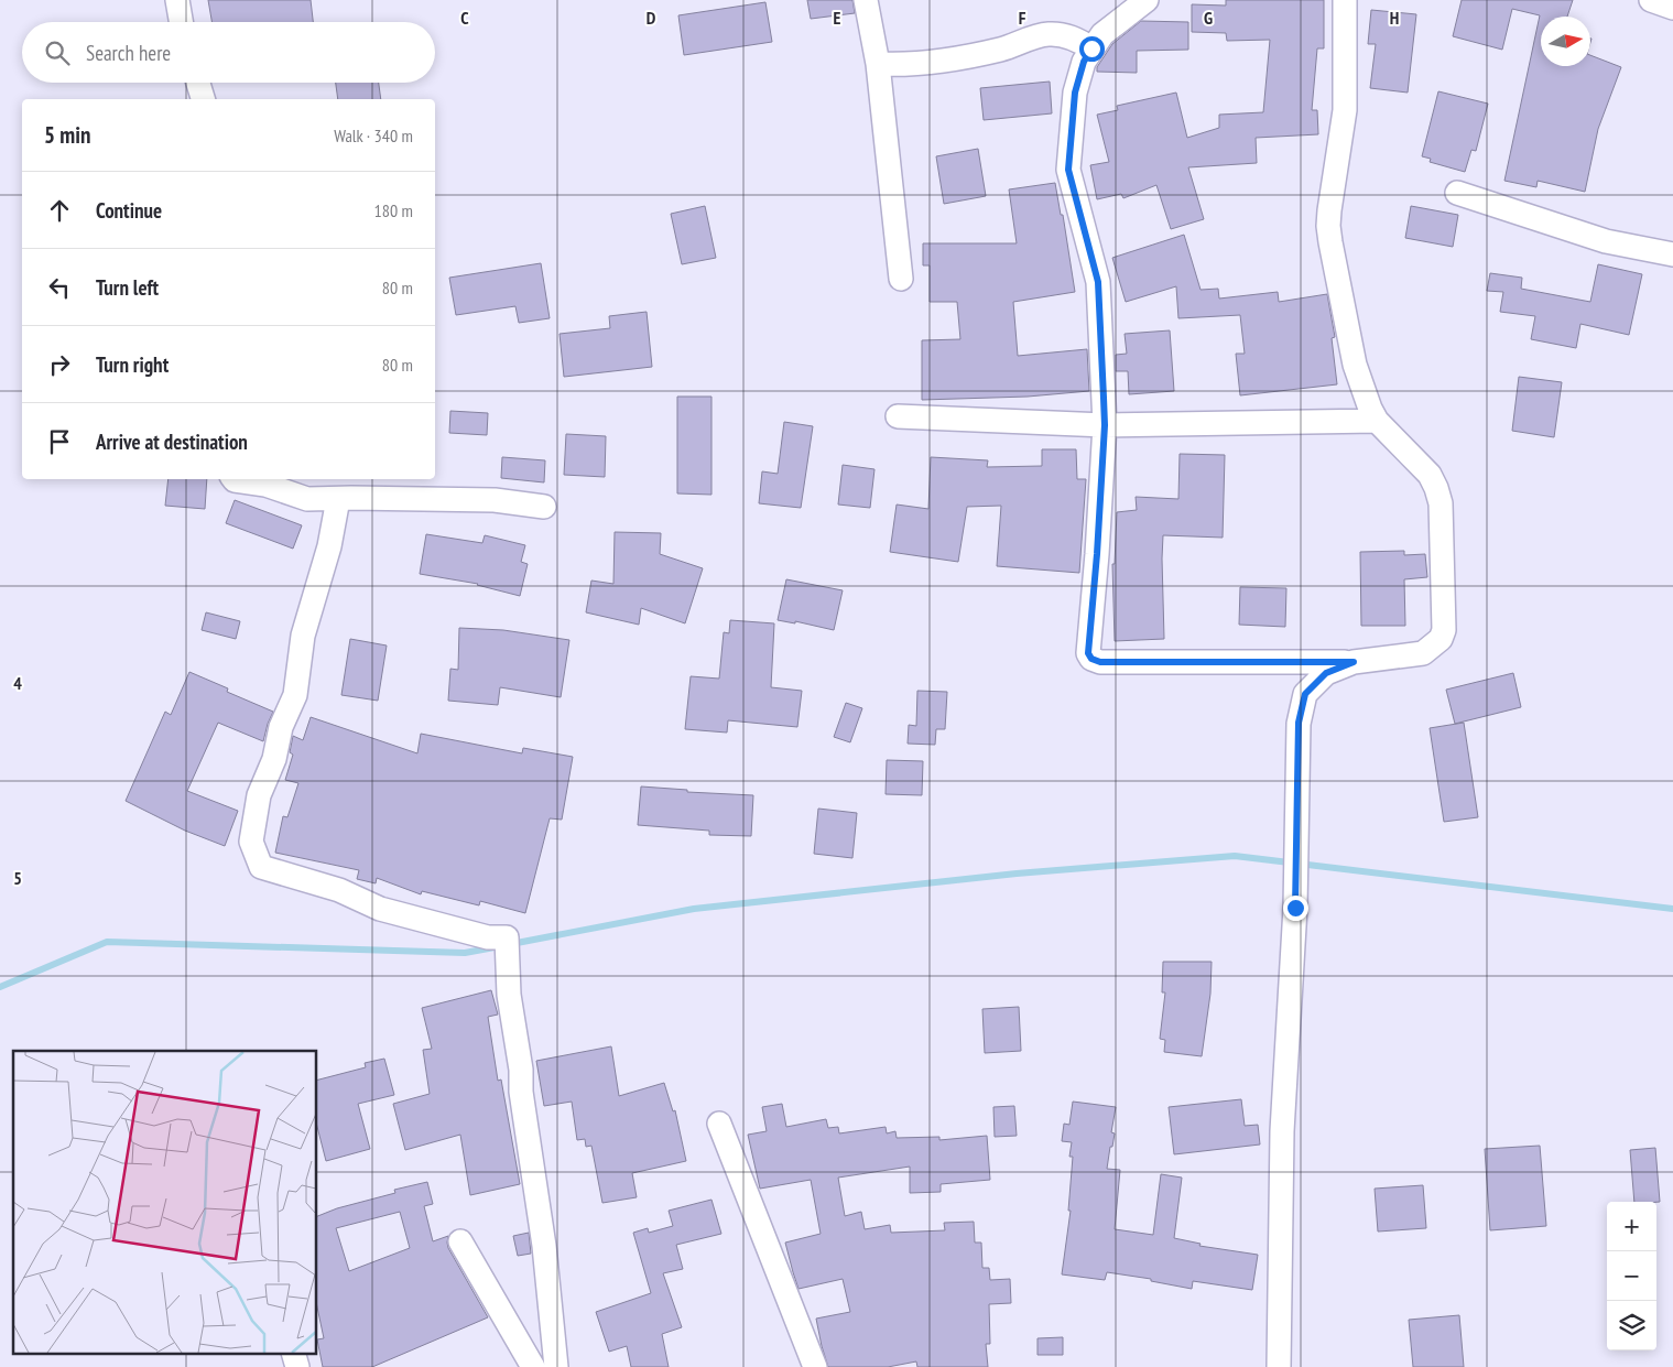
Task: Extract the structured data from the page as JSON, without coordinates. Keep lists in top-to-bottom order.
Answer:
{
  "north": "right",
  "page": {
    "search": "Search here",
    "heading": ["5 min", "Walk · 340 m"],
    "list": [
      ["Continue", "180 m"],
      ["Turn left", "80 m"],
      ["Turn right", "80 m"],
      "Arrive at destination"
    ],
    "map_buttons": ["+", "−"]
  },
  "grid": {
    "columns": [
      "C",
      "D",
      "E",
      "F",
      "G",
      "H"
    ],
    "rows": ["4", "5"]
  }
}
